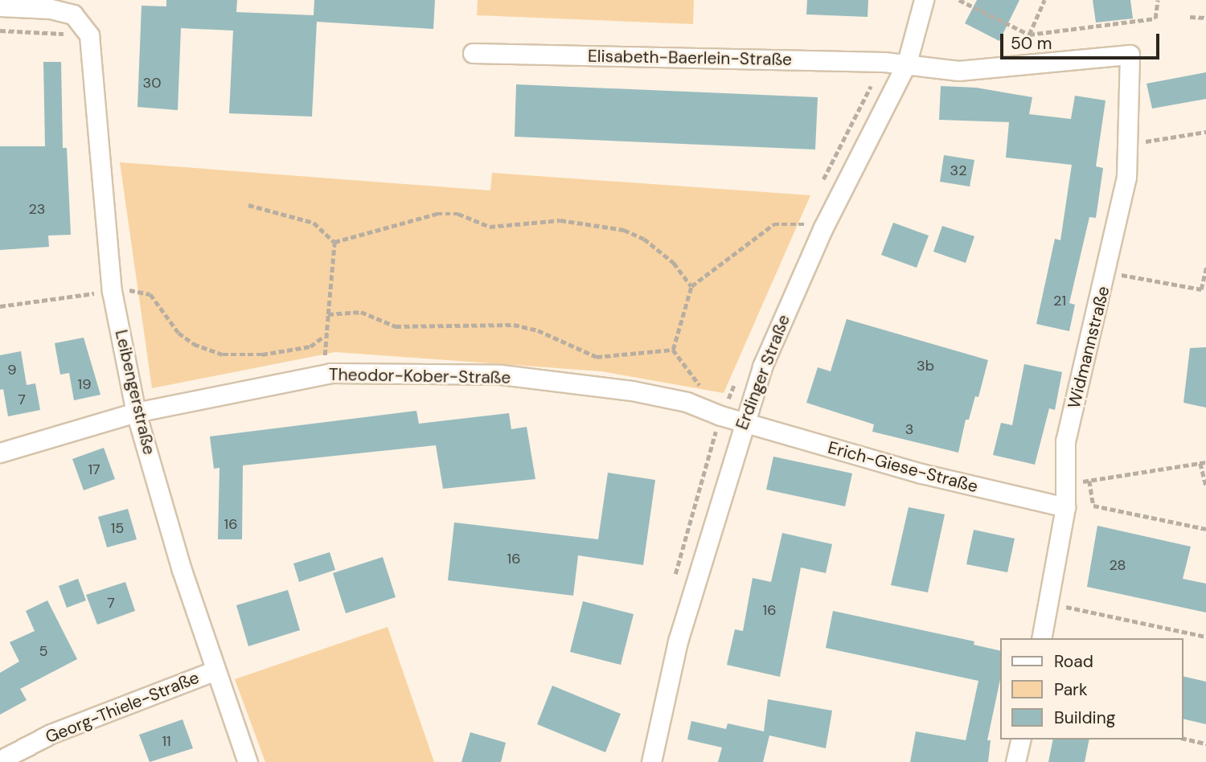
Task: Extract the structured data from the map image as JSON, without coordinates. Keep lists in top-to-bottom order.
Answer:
{
  "streets": {
    "street": [
      "Elisabeth-Baerlein-Straße",
      "Widmannstraße",
      "Erdinger Straße",
      "Theodor-Kober-Straße",
      "Leibengerstraße",
      "Erich-Giese-Straße",
      "Georg-Thiele-Straße"
    ]
  },
  "crossings": [
    ["Elisabeth-Baerlein-Straße", "Widmannstraße"],
    ["Elisabeth-Baerlein-Straße", "Erdinger Straße"],
    ["Widmannstraße", "Erich-Giese-Straße"],
    ["Erdinger Straße", "Theodor-Kober-Straße"],
    ["Erdinger Straße", "Erich-Giese-Straße"],
    ["Theodor-Kober-Straße", "Leibengerstraße"],
    ["Theodor-Kober-Straße", "Erich-Giese-Straße"],
    ["Leibengerstraße", "Georg-Thiele-Straße"]
  ],
  "house_numbers": [
    "30",
    "32",
    "23",
    "21",
    "3b",
    "9",
    "19",
    "7",
    "3",
    "17",
    "16",
    "15",
    "16",
    "28",
    "7",
    "16",
    "5",
    "11"
  ],
  "legend": ["Road", "Park", "Building"],
  "scale_bar": "50 m"
}
